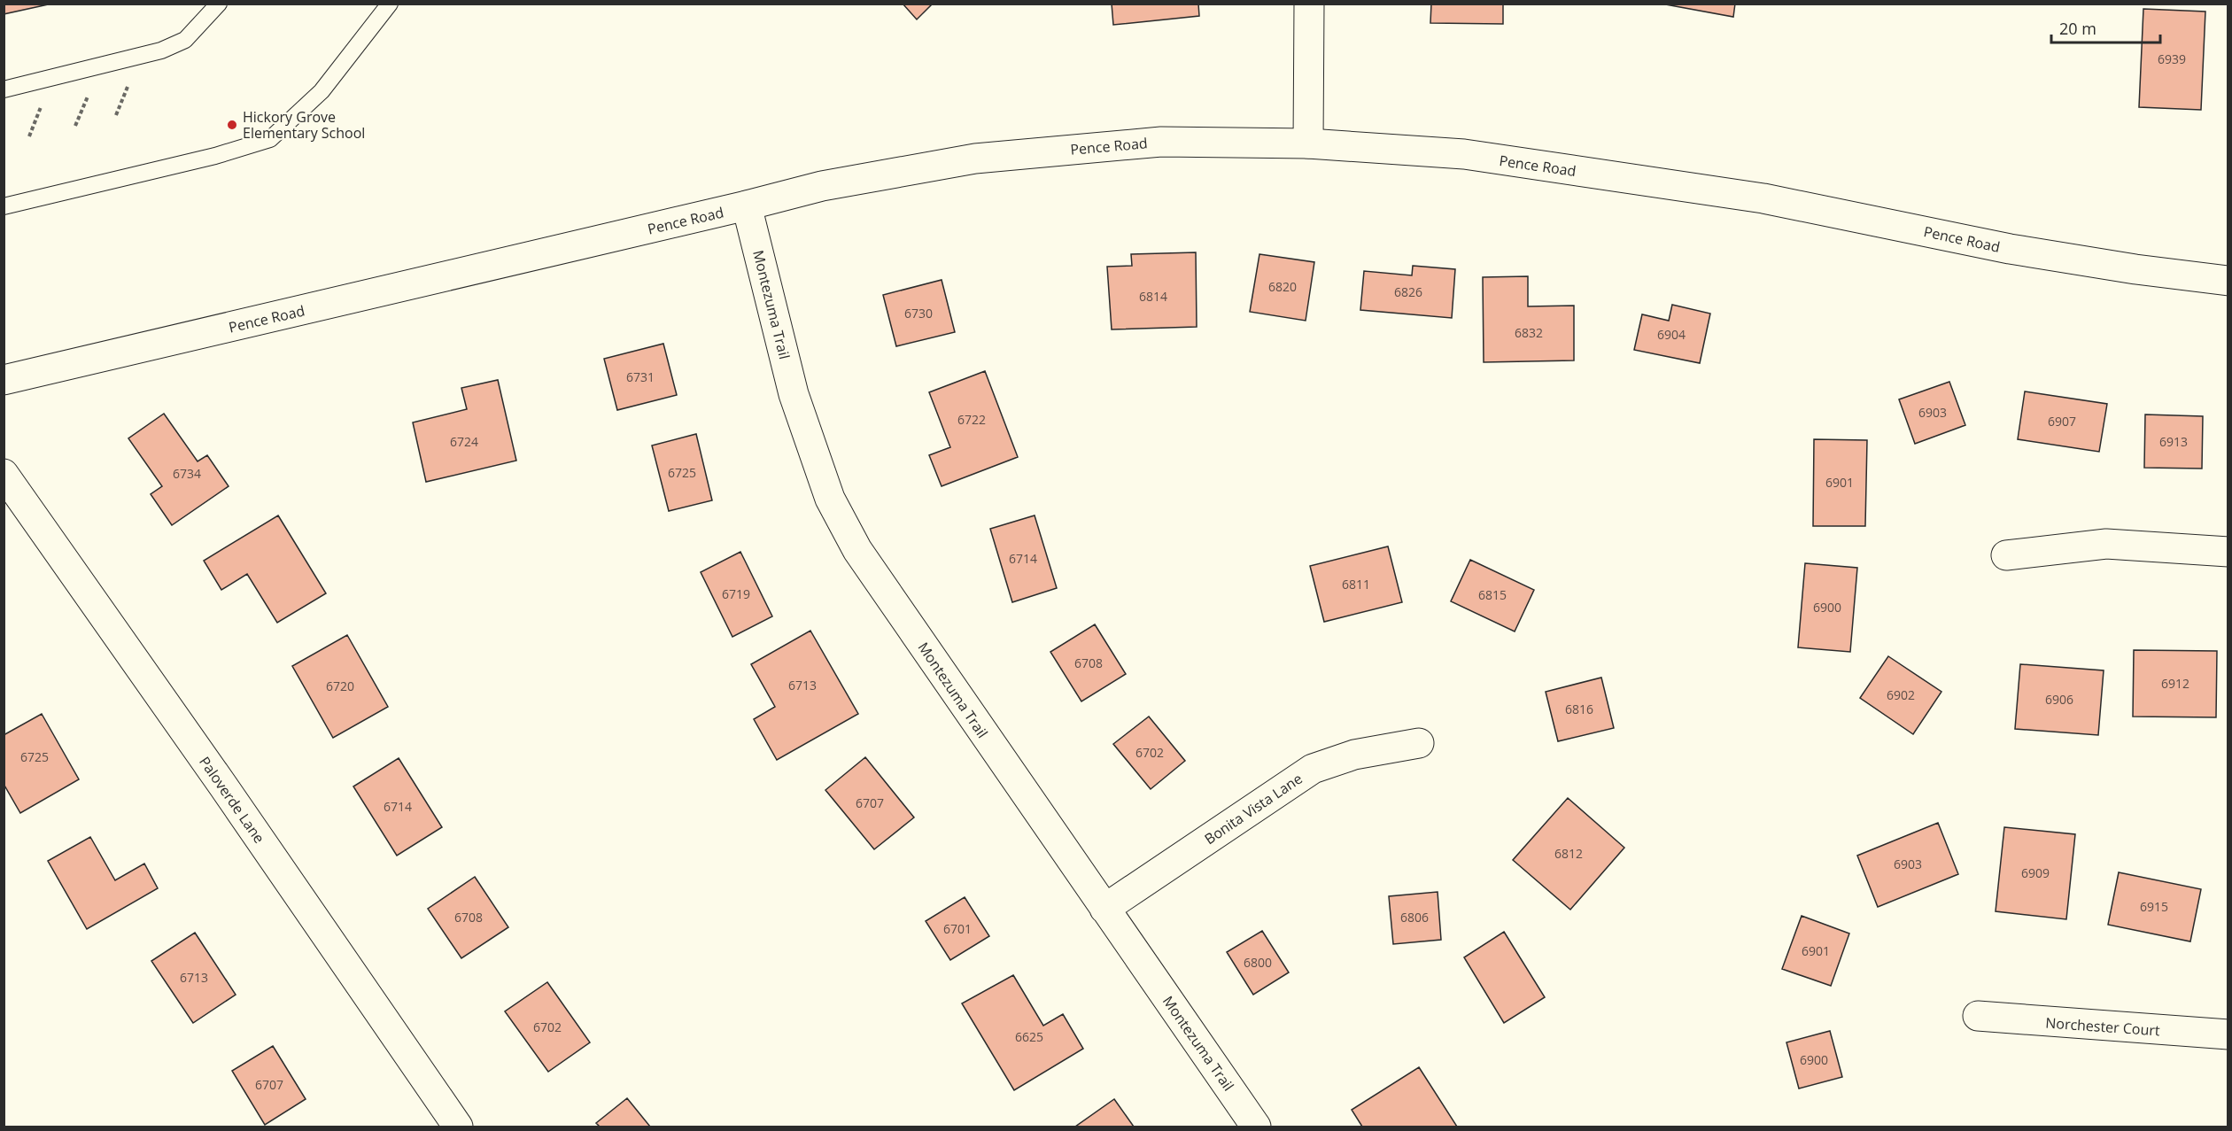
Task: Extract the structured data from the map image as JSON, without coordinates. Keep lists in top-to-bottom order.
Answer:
{
  "streets": {
    "street": [
      "Pence Road",
      "Montezuma Trail",
      "Paloverde Lane",
      "Bonita Vista Lane",
      "Norchester Court"
    ]
  },
  "crossings": [
    ["Pence Road", "Montezuma Trail"],
    ["Montezuma Trail", "Bonita Vista Lane"]
  ],
  "places": ["Hickory Grove Elementary School"],
  "house_numbers": [
    "6939",
    "6820",
    "6826",
    "6814",
    "6730",
    "6832",
    "6904",
    "6731",
    "6903",
    "6722",
    "6907",
    "6724",
    "6913",
    "6725",
    "6734",
    "6901",
    "6714",
    "6811",
    "6719",
    "6815",
    "6900",
    "6708",
    "6912",
    "6713",
    "6720",
    "6902",
    "6906",
    "6816",
    "6702",
    "6725",
    "6707",
    "6714",
    "6812",
    "6903",
    "6909",
    "6915",
    "6708",
    "6806",
    "6701",
    "6901",
    "6800",
    "6713",
    "6702",
    "6625",
    "6900",
    "6707"
  ],
  "scale_bar": "20 m"
}
